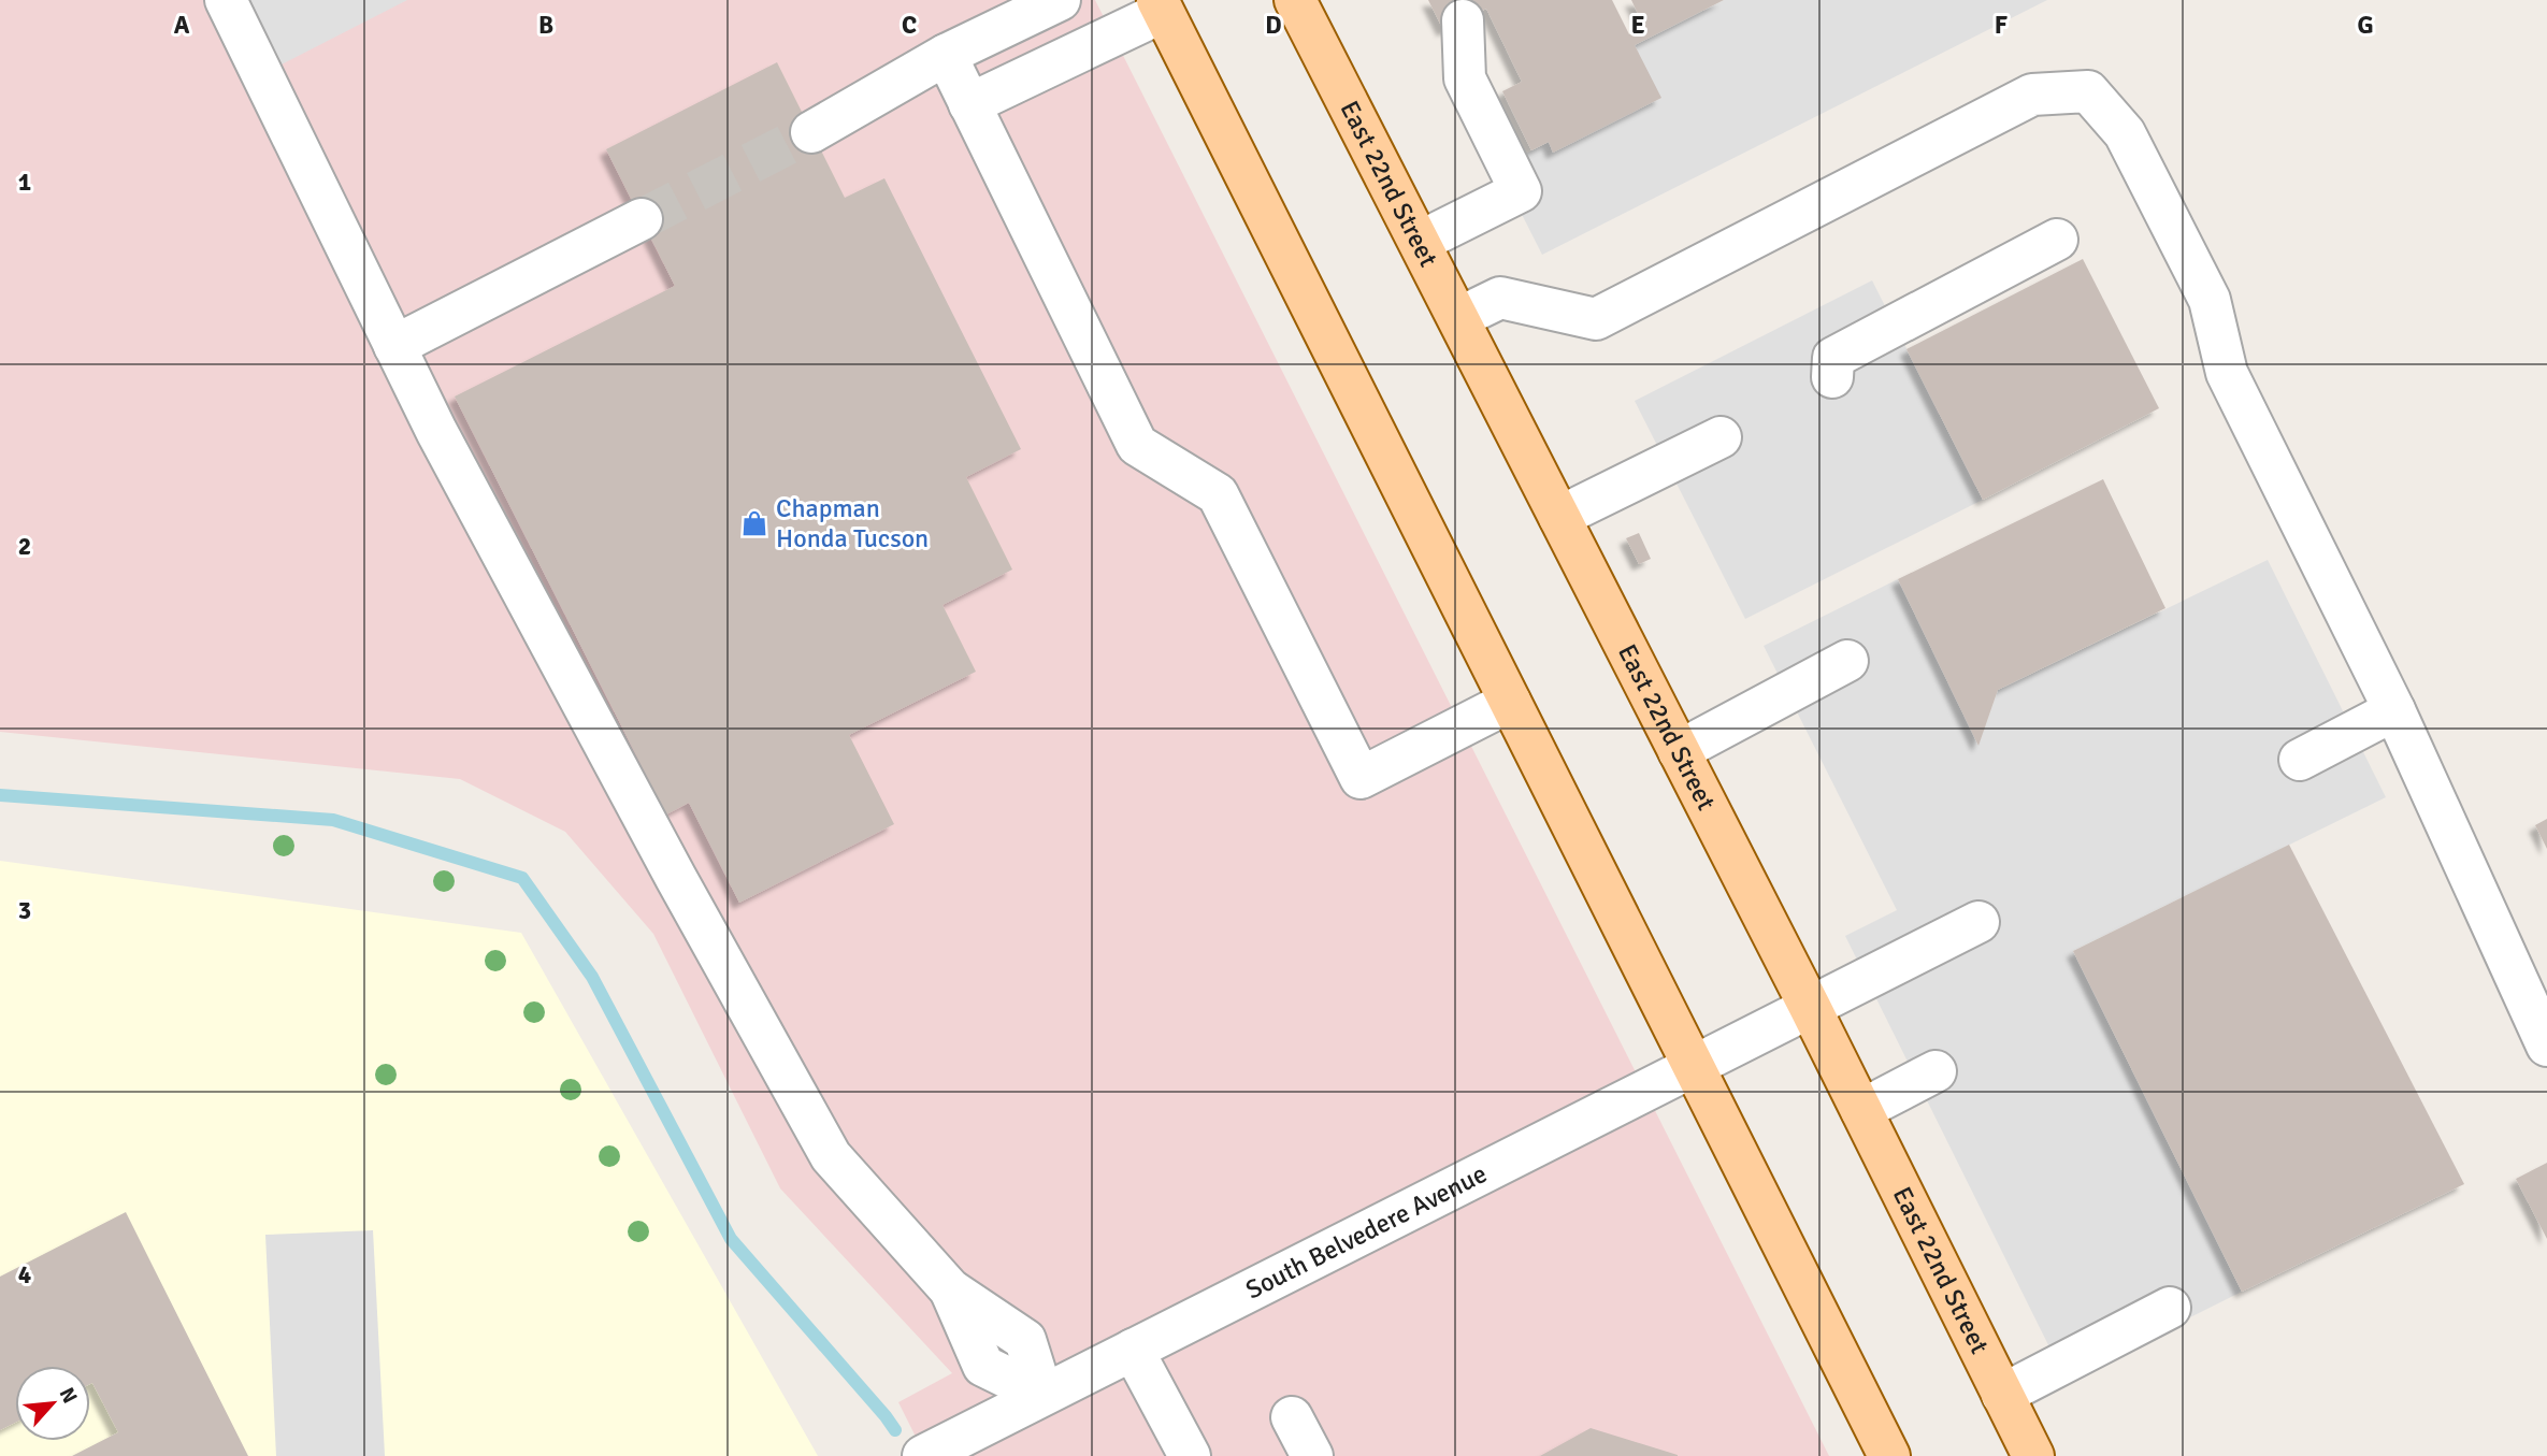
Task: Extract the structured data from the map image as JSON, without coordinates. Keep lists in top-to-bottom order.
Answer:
{
  "streets": {
    "main road": ["East 22nd Street"],
    "street": ["South Belvedere Avenue"]
  },
  "crossings": [
    ["East 22nd Street", "South Belvedere Avenue"]
  ],
  "places": {
    "shop": ["Chapman Honda Tucson"]
  },
  "north": "top right",
  "grid": {
    "columns": [
      "A",
      "B",
      "C",
      "D",
      "E",
      "F",
      "G"
    ],
    "rows": [
      "1",
      "2",
      "3",
      "4"
    ]
  }
}
